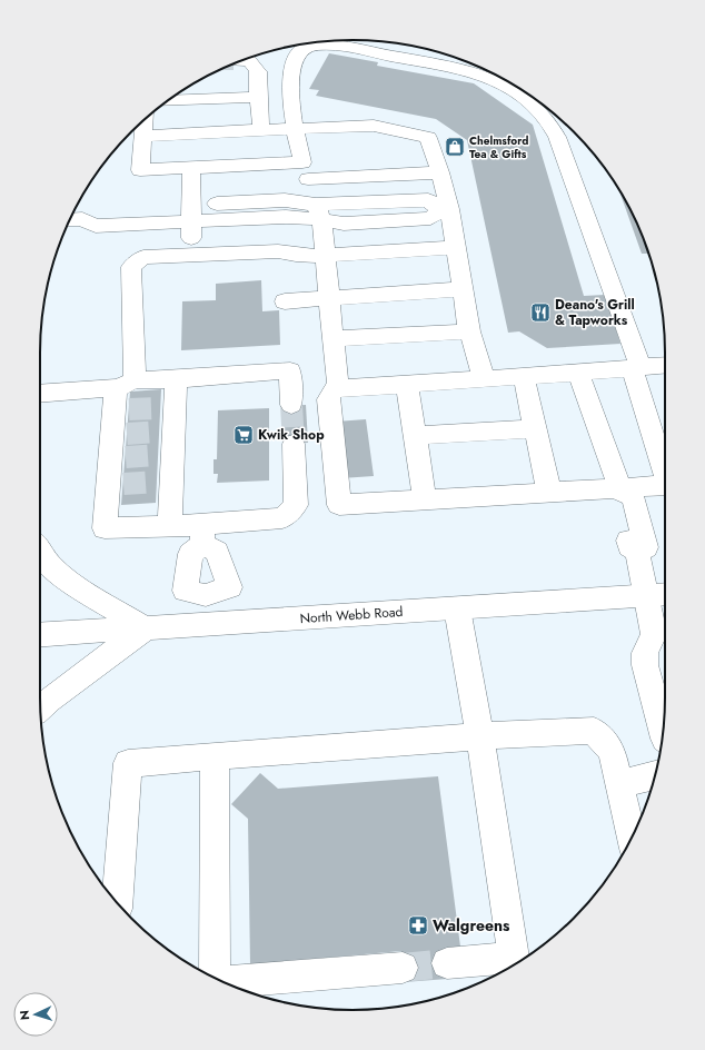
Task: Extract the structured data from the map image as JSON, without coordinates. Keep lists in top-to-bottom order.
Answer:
{
  "streets": {
    "main road": ["North Webb Road"]
  },
  "places": {
    "shop": ["Chelmsford Tea & Gifts"],
    "restaurant": ["Deano's Grill & Tapworks"],
    "supermarket": ["Kwik Shop"],
    "pharmacy": ["Walgreens"]
  },
  "north": "left"
}
